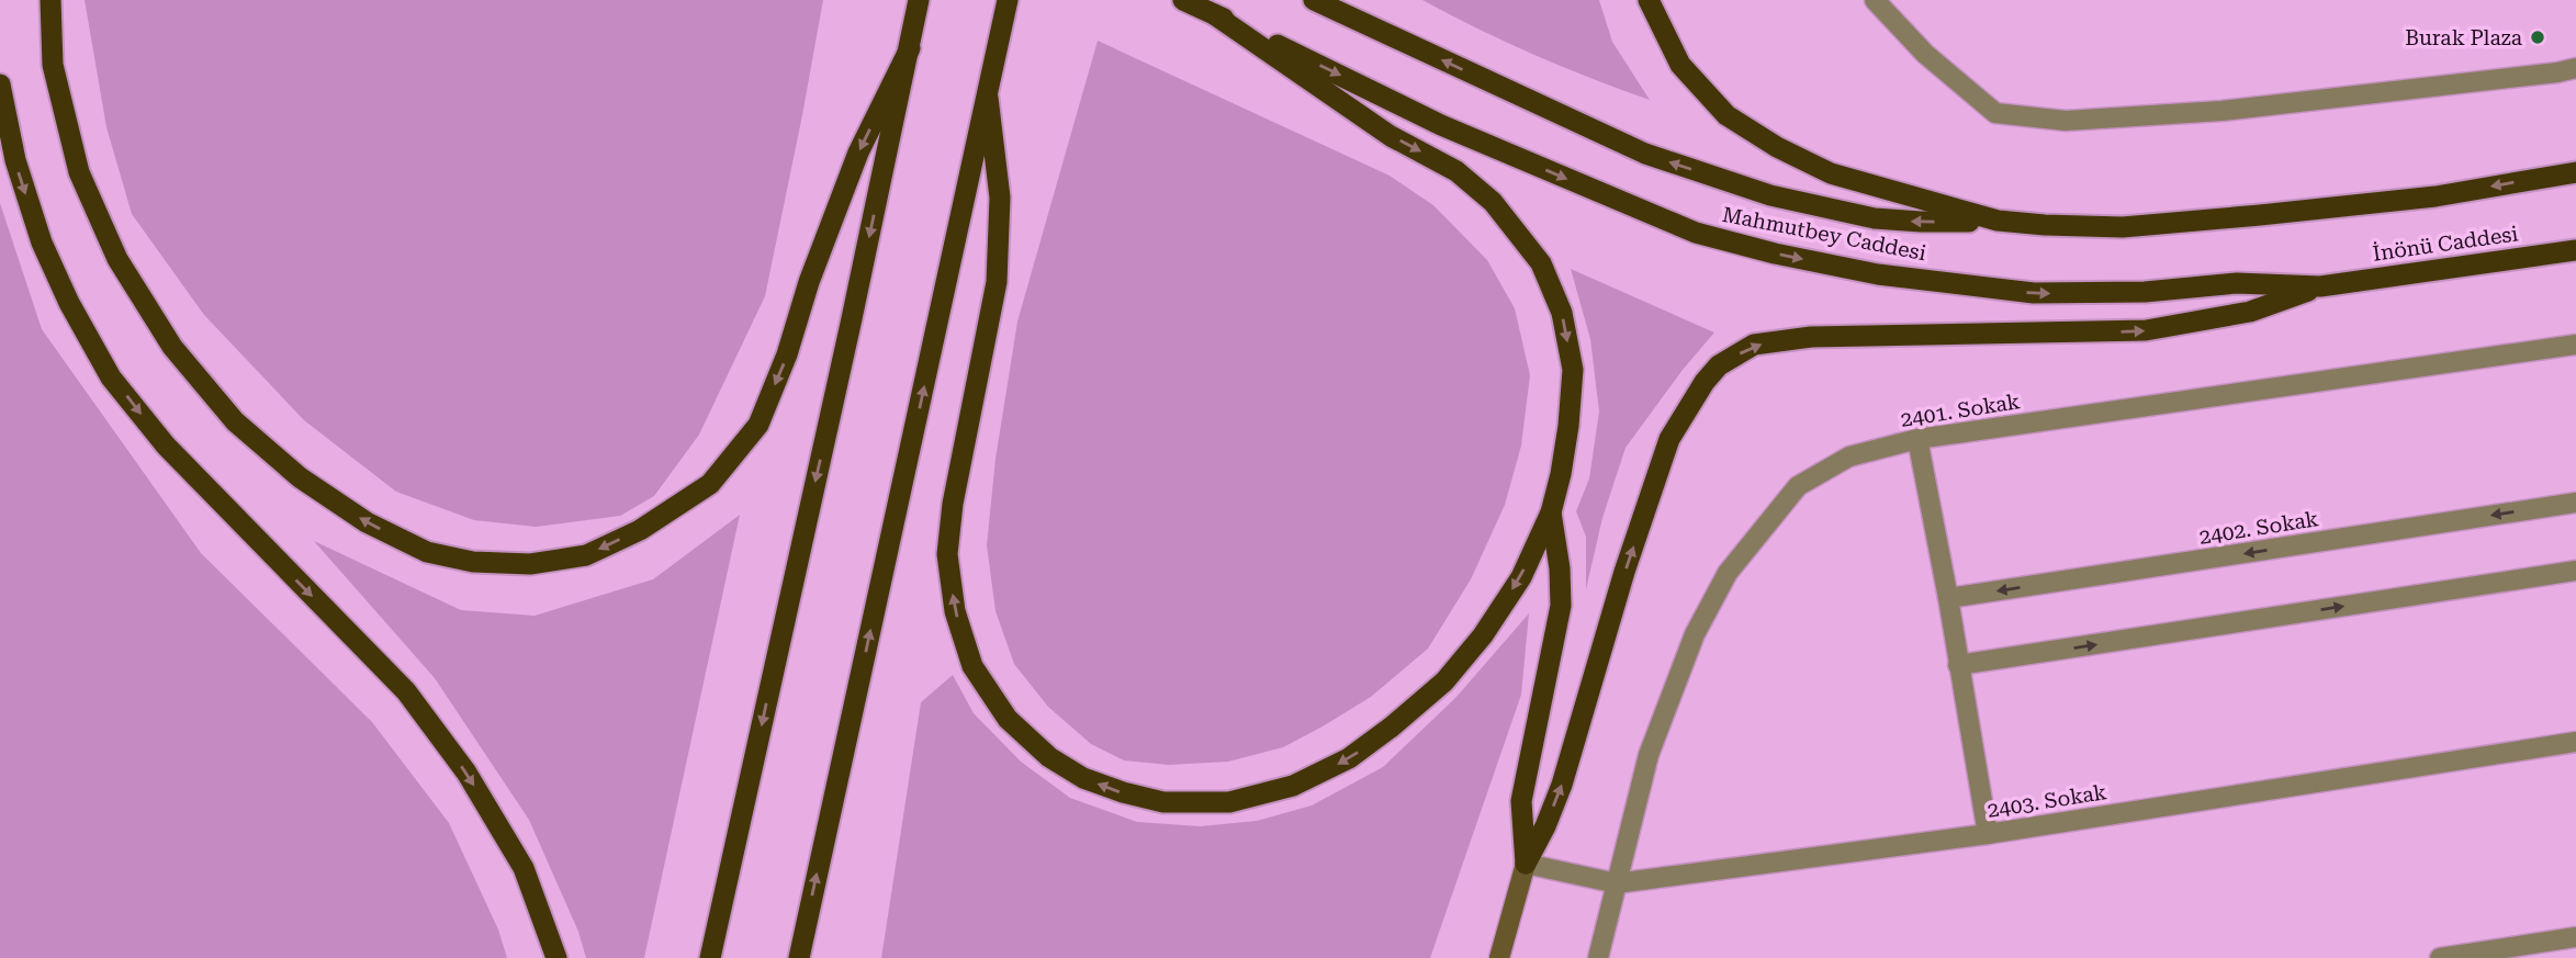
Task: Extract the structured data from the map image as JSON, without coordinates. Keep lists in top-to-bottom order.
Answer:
{
  "streets": {
    "highway": ["Mahmutbey Caddesi", "İnönü Caddesi"],
    "street": ["2401. Sokak", "2402. Sokak", "2403. Sokak"]
  },
  "crossings": [
    ["Mahmutbey Caddesi", "İnönü Caddesi"],
    ["2401. Sokak", "2403. Sokak"]
  ],
  "places": ["Burak Plaza"]
}
